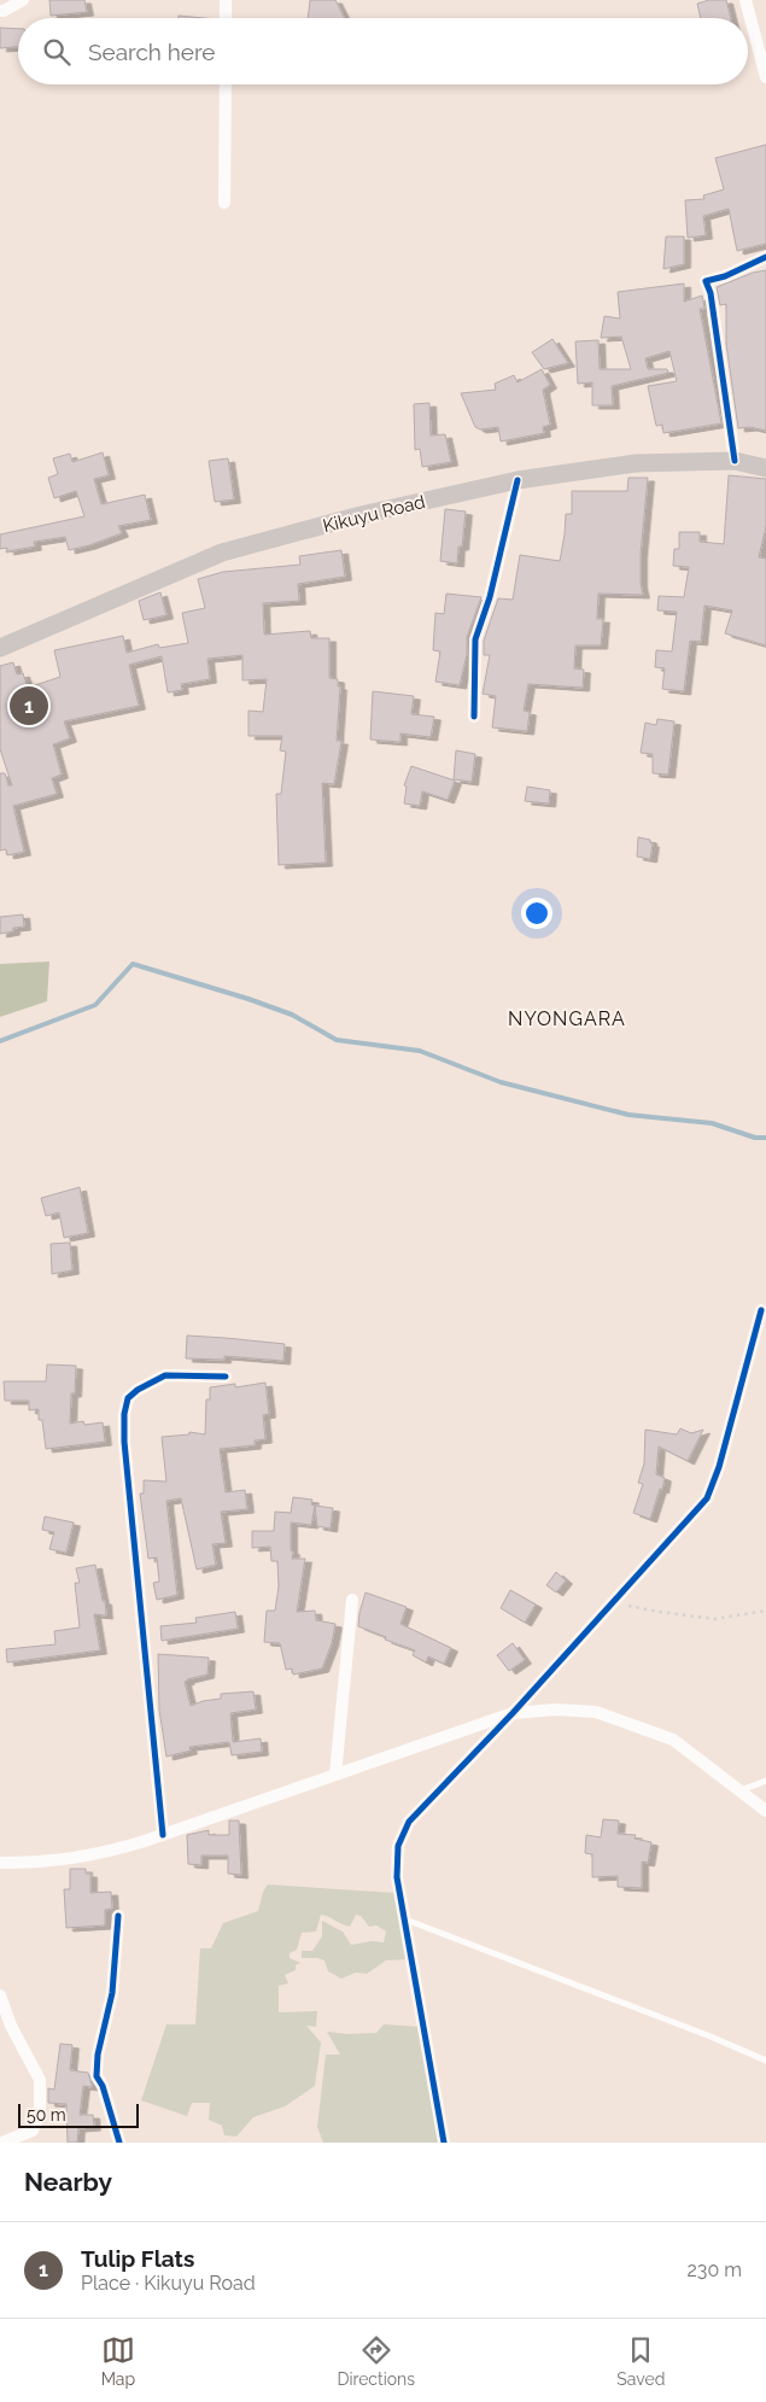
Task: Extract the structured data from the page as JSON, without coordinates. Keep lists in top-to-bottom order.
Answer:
{
  "streets": {
    "main road": ["Kikuyu Road"]
  },
  "districts": ["NYONGARA"],
  "scale_bar": "50 m",
  "page": {
    "search": "Search here",
    "pins": "1",
    "scale": "50 m",
    "heading": "Nearby",
    "list": [
      {
        "mark": "1",
        "name": "Tulip Flats",
        "note": "Place · Kikuyu Road",
        "value": "230 m"
      }
    ],
    "nav": ["Map", "Directions", "Saved"]
  }
}
